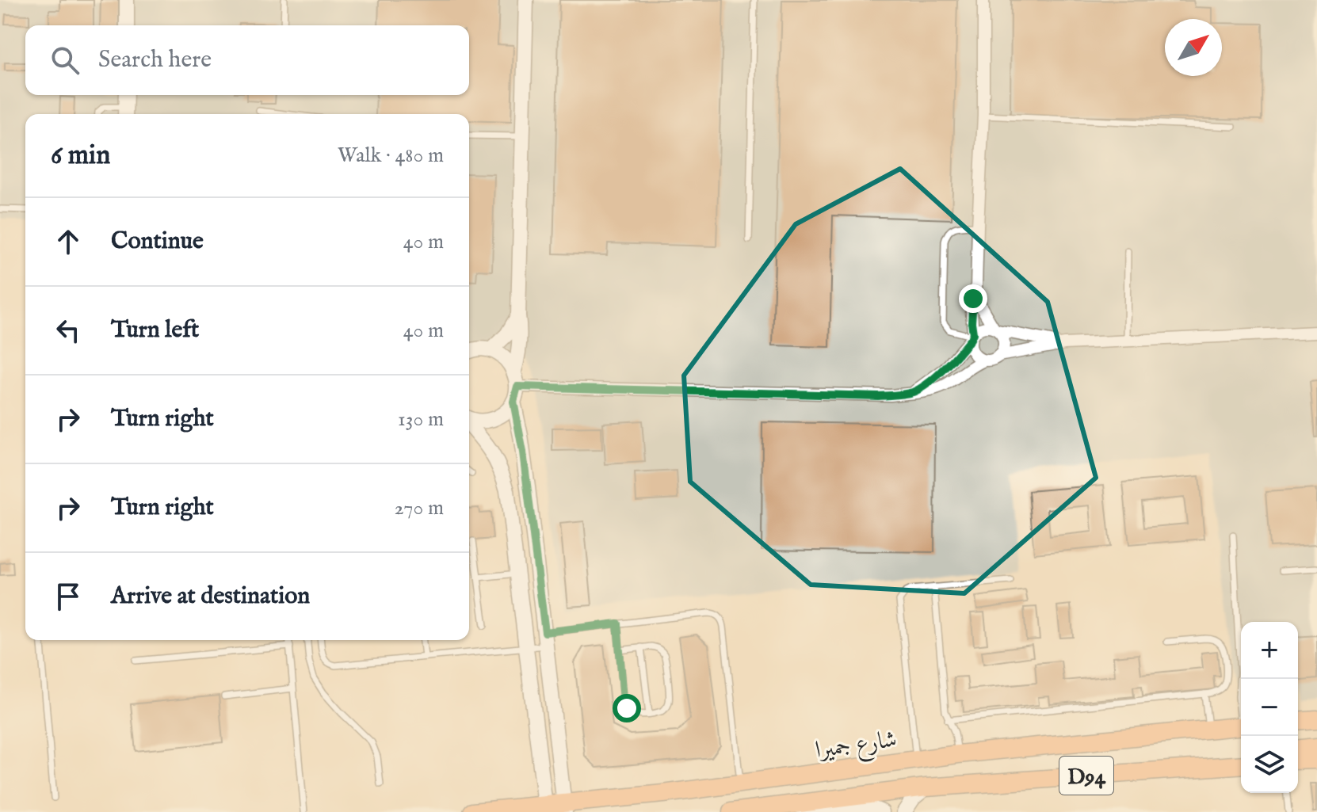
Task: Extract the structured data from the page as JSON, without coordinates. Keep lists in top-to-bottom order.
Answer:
{
  "streets": {
    "main road": ["شارع جميرا", "D94"]
  },
  "north": "top right",
  "page": {
    "search": "Search here",
    "heading": ["6 min", "Walk · 480 m"],
    "list": [
      ["Continue", "40 m"],
      ["Turn left", "40 m"],
      ["Turn right", "130 m"],
      ["Turn right", "270 m"],
      "Arrive at destination"
    ],
    "map_buttons": ["+", "−"]
  }
}
